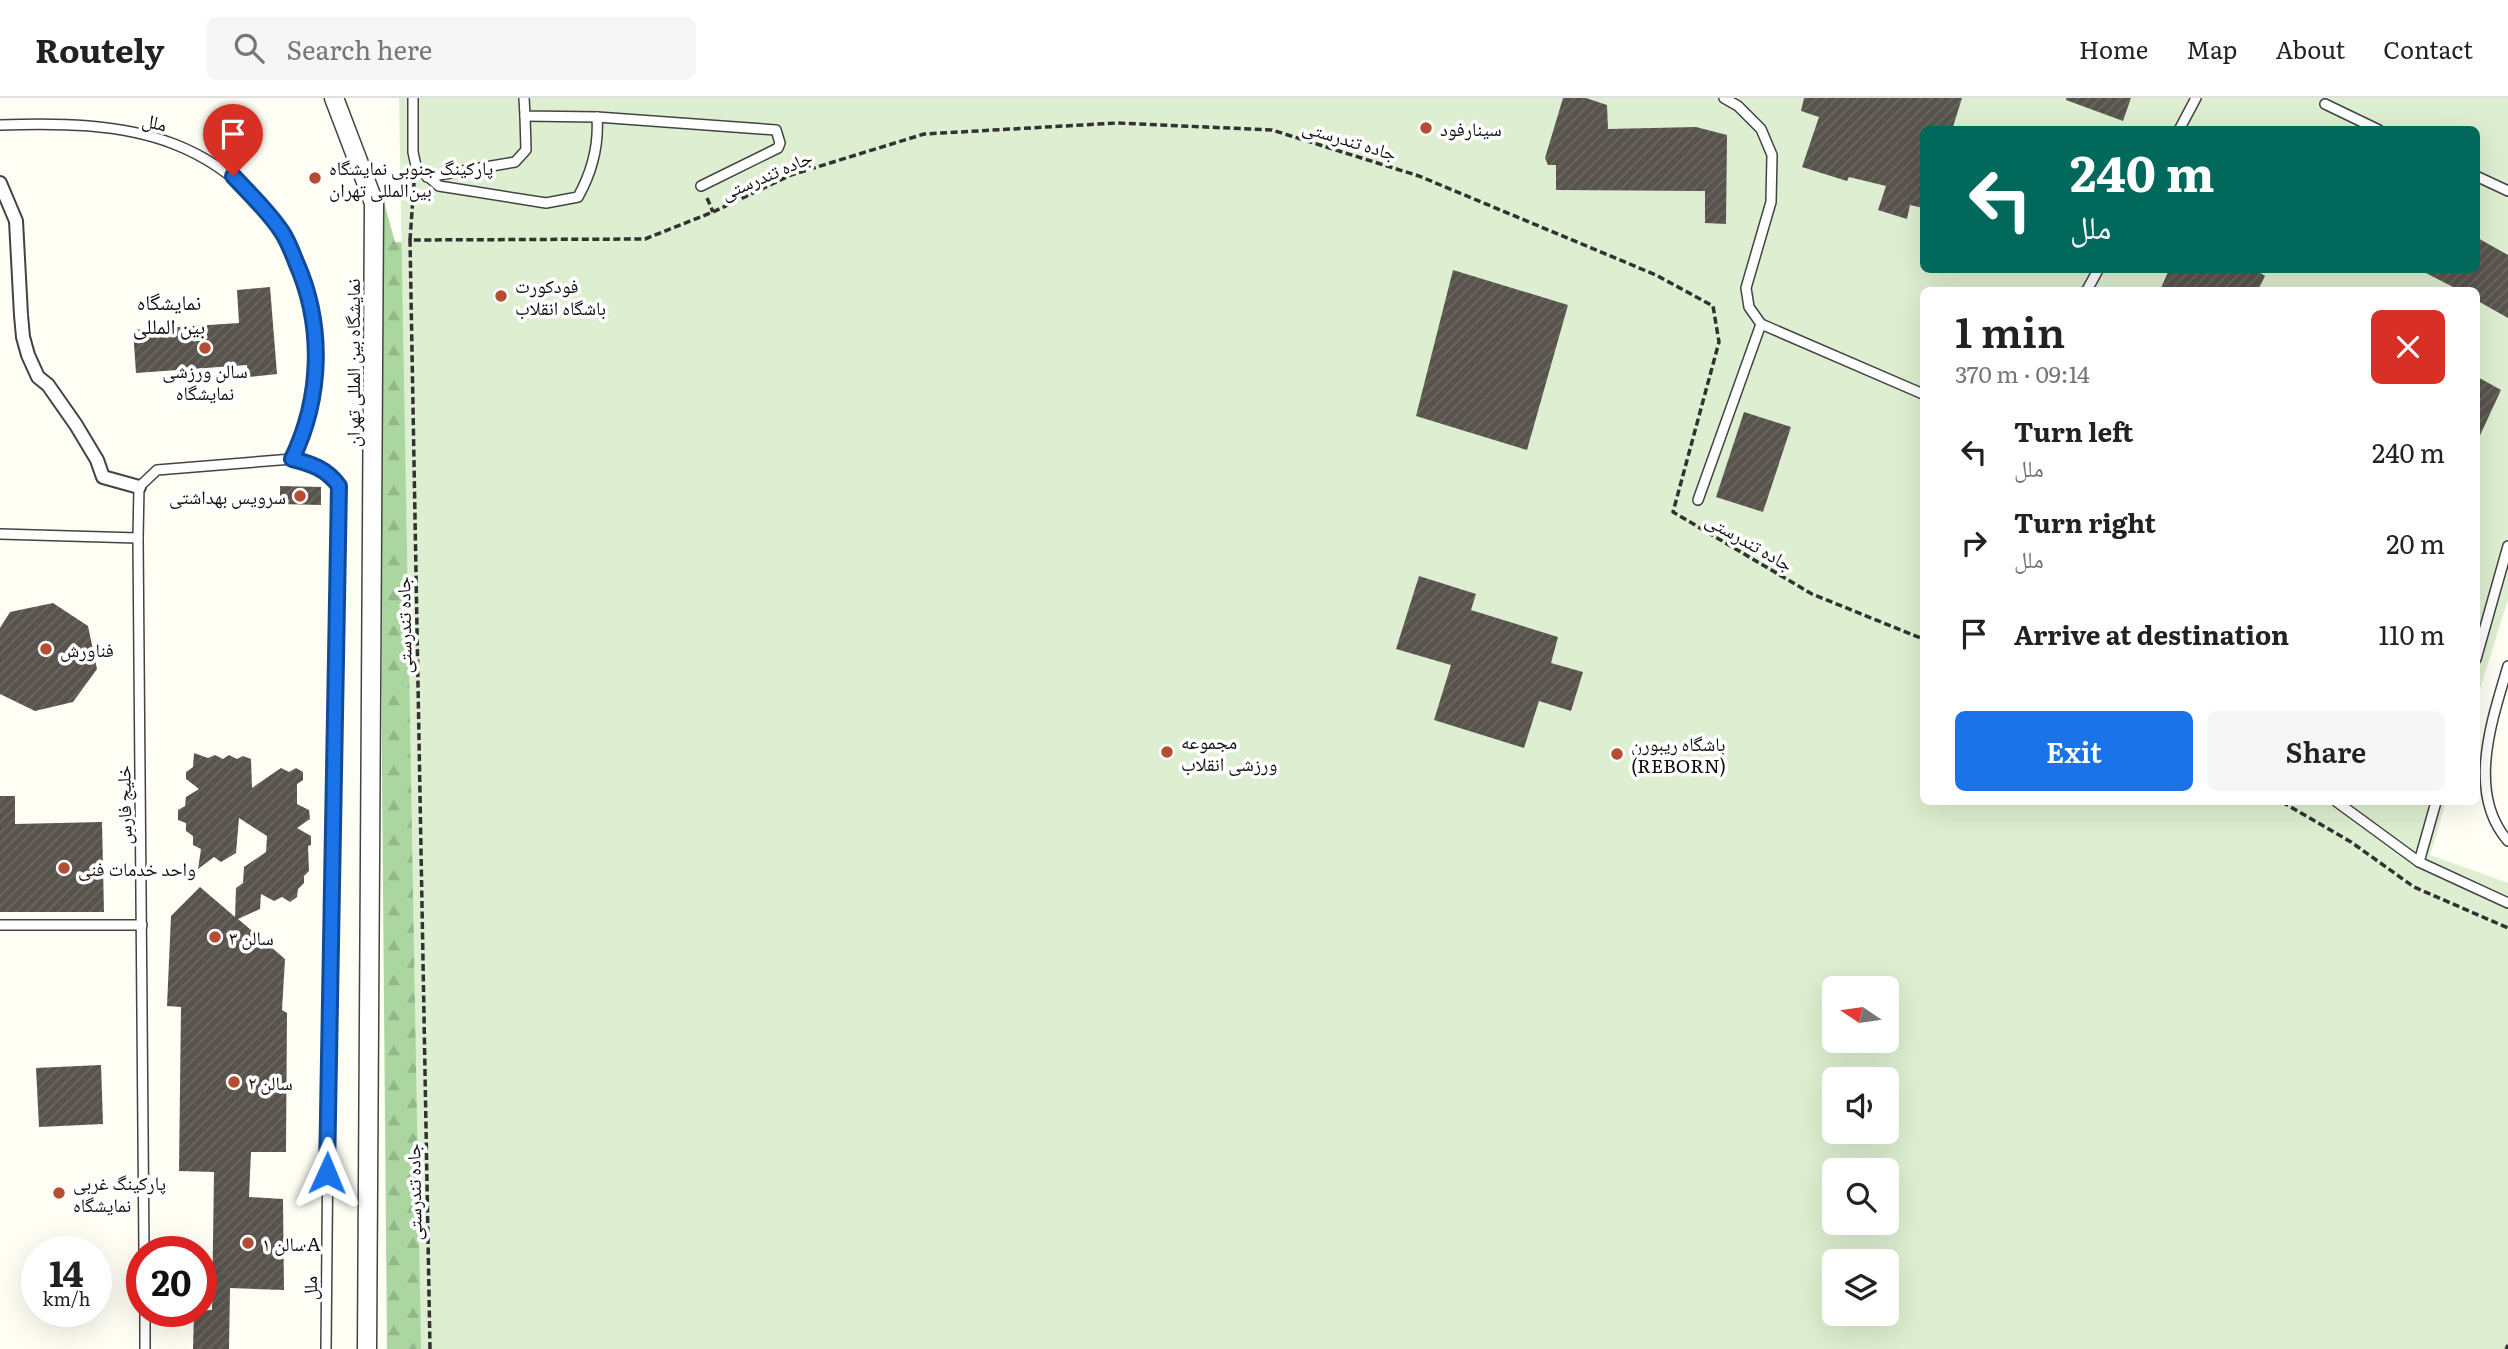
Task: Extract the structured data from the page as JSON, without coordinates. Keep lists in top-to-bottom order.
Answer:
{
  "streets": {
    "street": ["نمایشگاه بین المللی تهران"],
    "lane": ["ملل", "خلیج فارس"],
    "path": ["جاده تندرستی"]
  },
  "districts": ["نمایشگاه بین المللی"],
  "places": [
    "سینارفود",
    "پارکینگ جنوبی نمایشگاه بین‌المللی تهران",
    "فودکورت باشگاه انقلاب",
    "سالن ورزشی نمایشگاه",
    "سرویس بهداشتی",
    "فناورش",
    "مجموعه ورزشی انقلاب",
    "باشگاه ریبورن (REBORN)",
    "واحد خدمات فنی",
    "سالن ۳",
    "سالن ۲",
    "پارکینگ غربی نمایشگاه",
    "سالن ۱A"
  ],
  "north": "left",
  "page": {
    "header": "Routely",
    "search": "Search here",
    "nav": [
      "Home",
      "Map",
      "About",
      "Contact"
    ],
    "turn": ["240 m", "ملل"],
    "heading": ["1 min", "370 m · 09:14"],
    "list": [
      {
        "name": "Turn left",
        "note": "ملل",
        "value": "240 m"
      },
      {
        "name": "Turn right",
        "note": "ملل",
        "value": "20 m"
      },
      {
        "name": "Arrive at destination",
        "value": "110 m"
      }
    ],
    "buttons": ["Exit", "Share"],
    "speed": "14 km/h",
    "limit": "20"
  }
}
